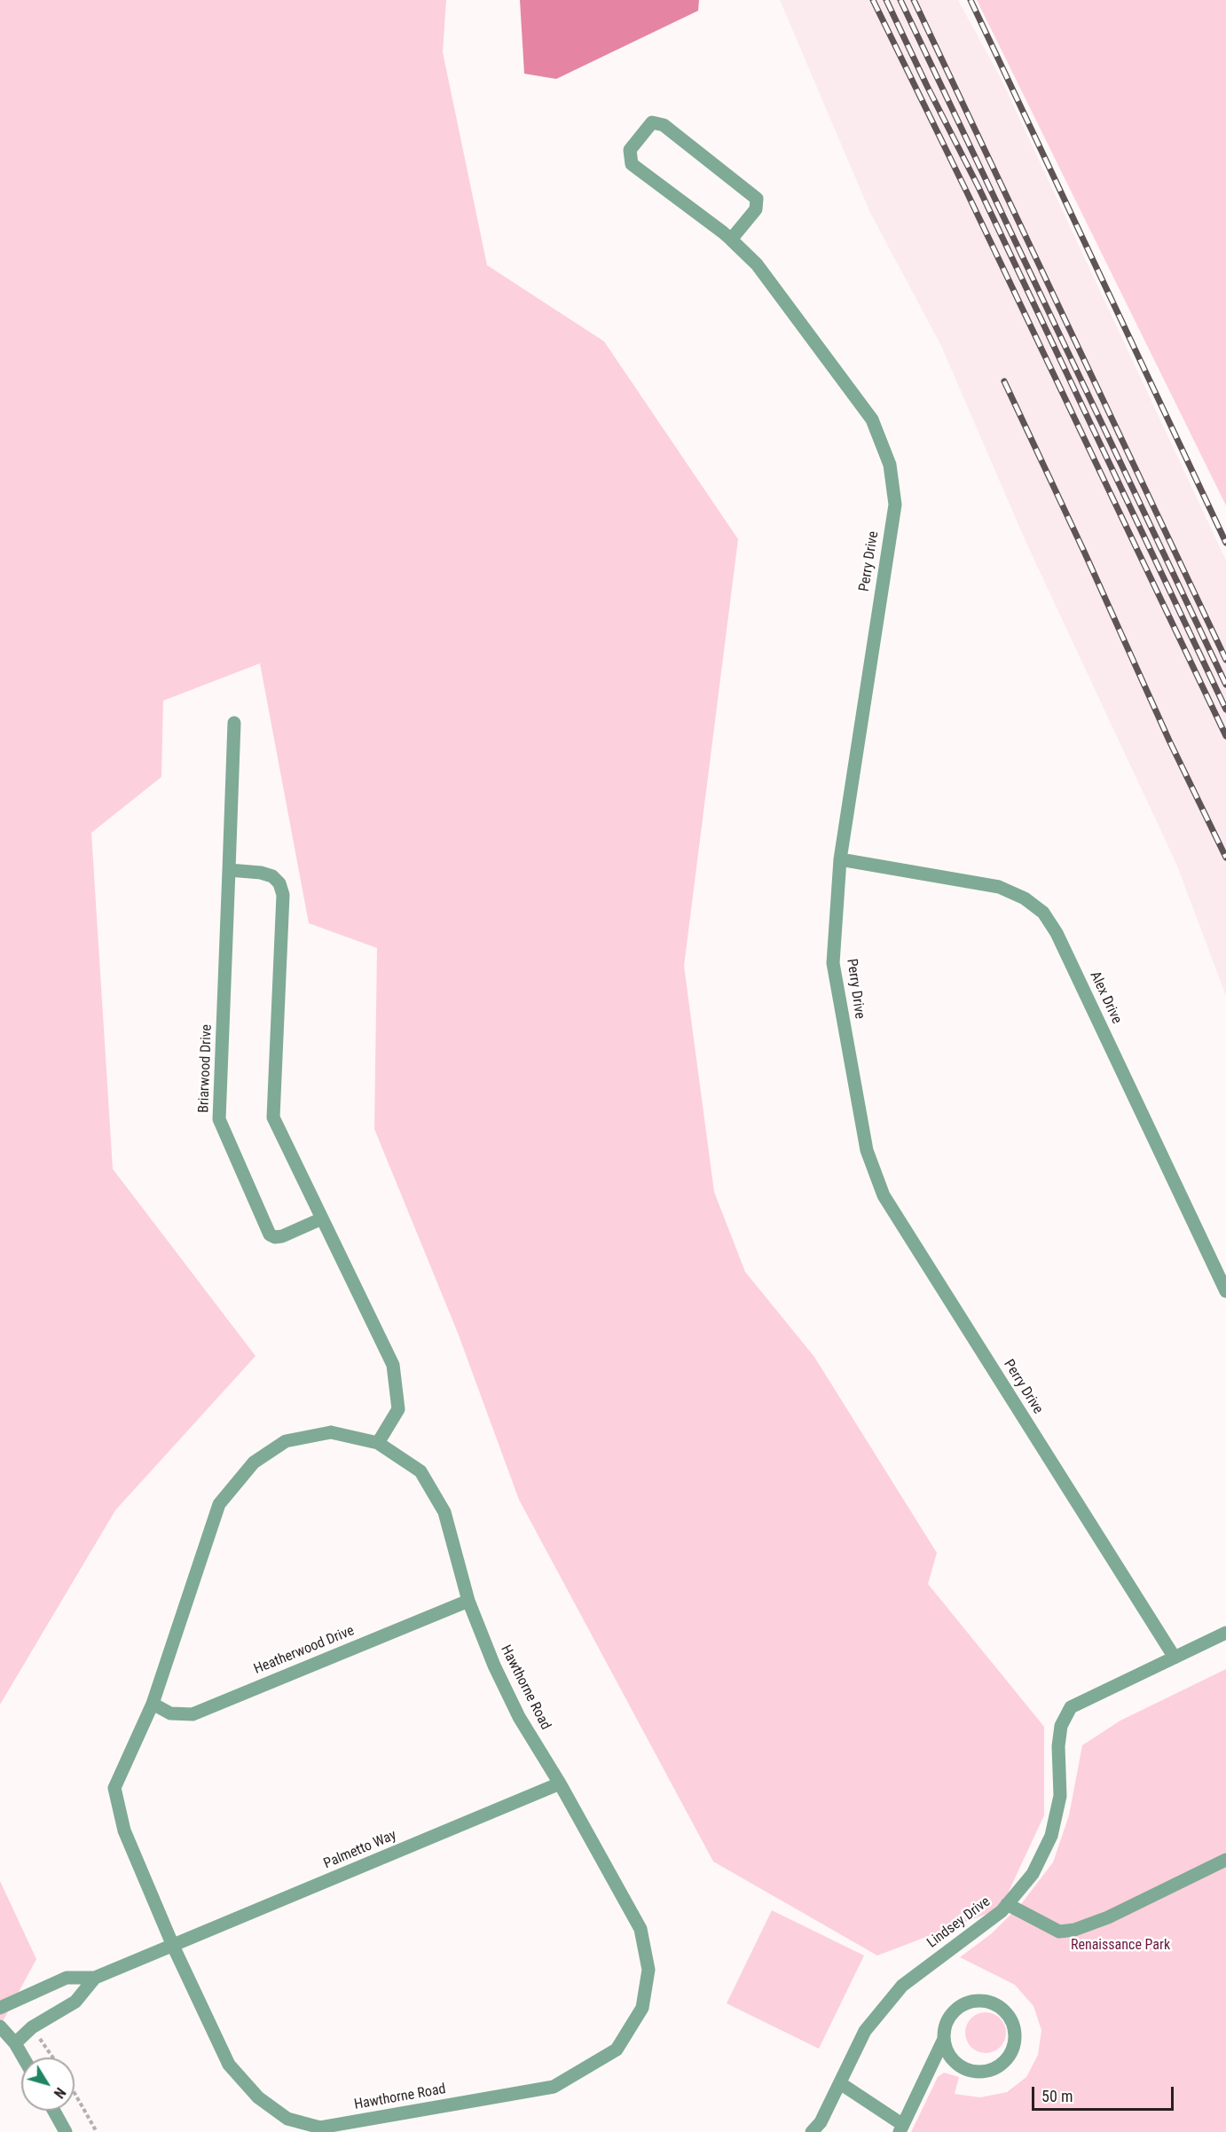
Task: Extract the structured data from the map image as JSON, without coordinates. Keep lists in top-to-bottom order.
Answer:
{
  "streets": {
    "street": [
      "Perry Drive",
      "Alex Drive",
      "Briarwood Drive",
      "Heatherwood Drive",
      "Hawthorne Road",
      "Palmetto Way",
      "Lindsey Drive"
    ]
  },
  "crossings": [
    ["Perry Drive", "Alex Drive"],
    ["Perry Drive", "Lindsey Drive"],
    ["Heatherwood Drive", "Hawthorne Road"],
    ["Hawthorne Road", "Palmetto Way"]
  ],
  "parks": ["Renaissance Park"],
  "scale_bar": "50 m",
  "north": "bottom right"
}
